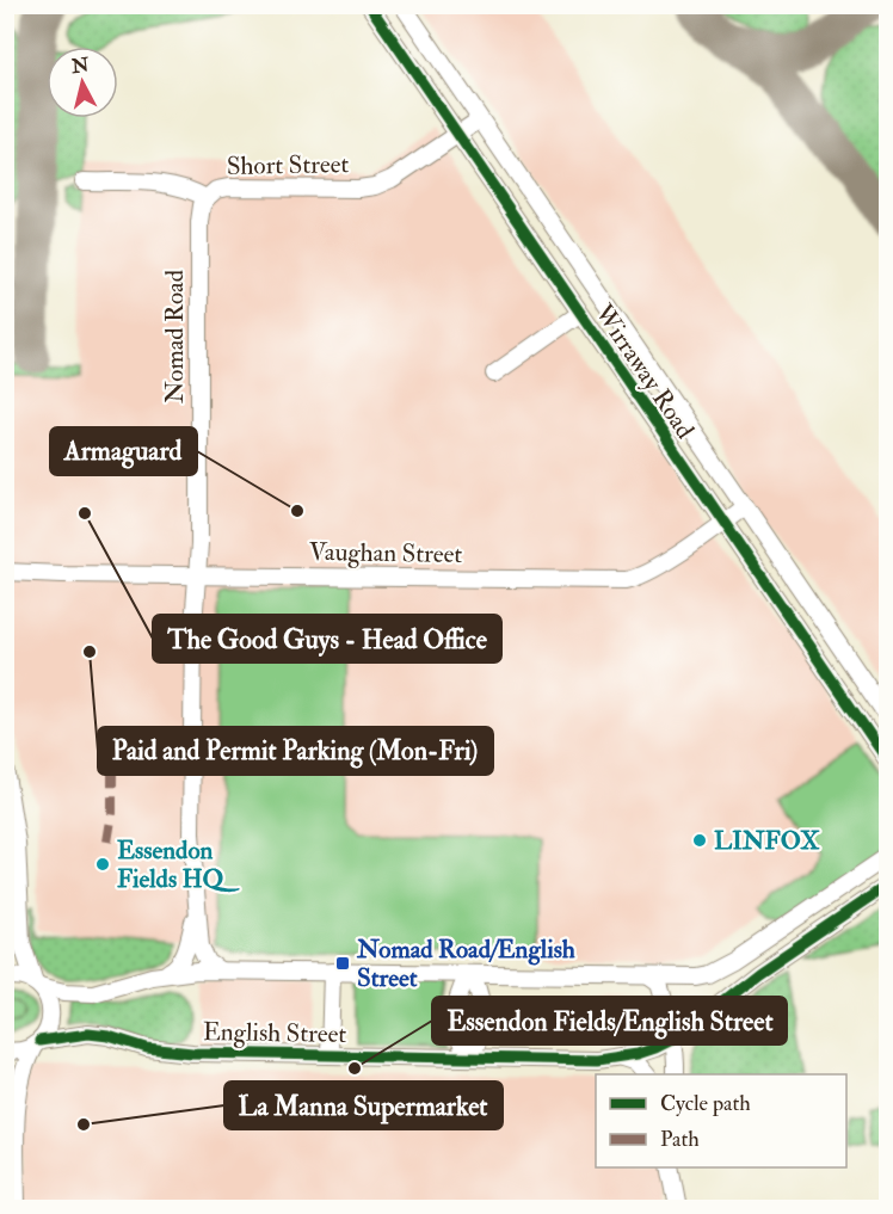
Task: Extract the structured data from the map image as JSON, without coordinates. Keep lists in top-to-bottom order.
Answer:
{
  "streets": {
    "street": [
      "Short Street",
      "Nomad Road",
      "Wirraway Road",
      "Vaughan Street",
      "English Street"
    ]
  },
  "crossings": [
    ["Short Street", "Nomad Road"],
    ["Short Street", "Wirraway Road"],
    ["Nomad Road", "Vaughan Street"],
    ["Wirraway Road", "Vaughan Street"]
  ],
  "places": {
    "other": [
      "Armaguard",
      "The Good Guys - Head Office",
      "Paid and Permit Parking (Mon-Fri)",
      "LINFOX",
      "Essendon Fields HQ",
      "Essendon Fields/English Street",
      "La Manna Supermarket"
    ],
    "transit": ["Nomad Road/English Street"]
  },
  "legend": ["Cycle path", "Path"],
  "north": "top"
}
